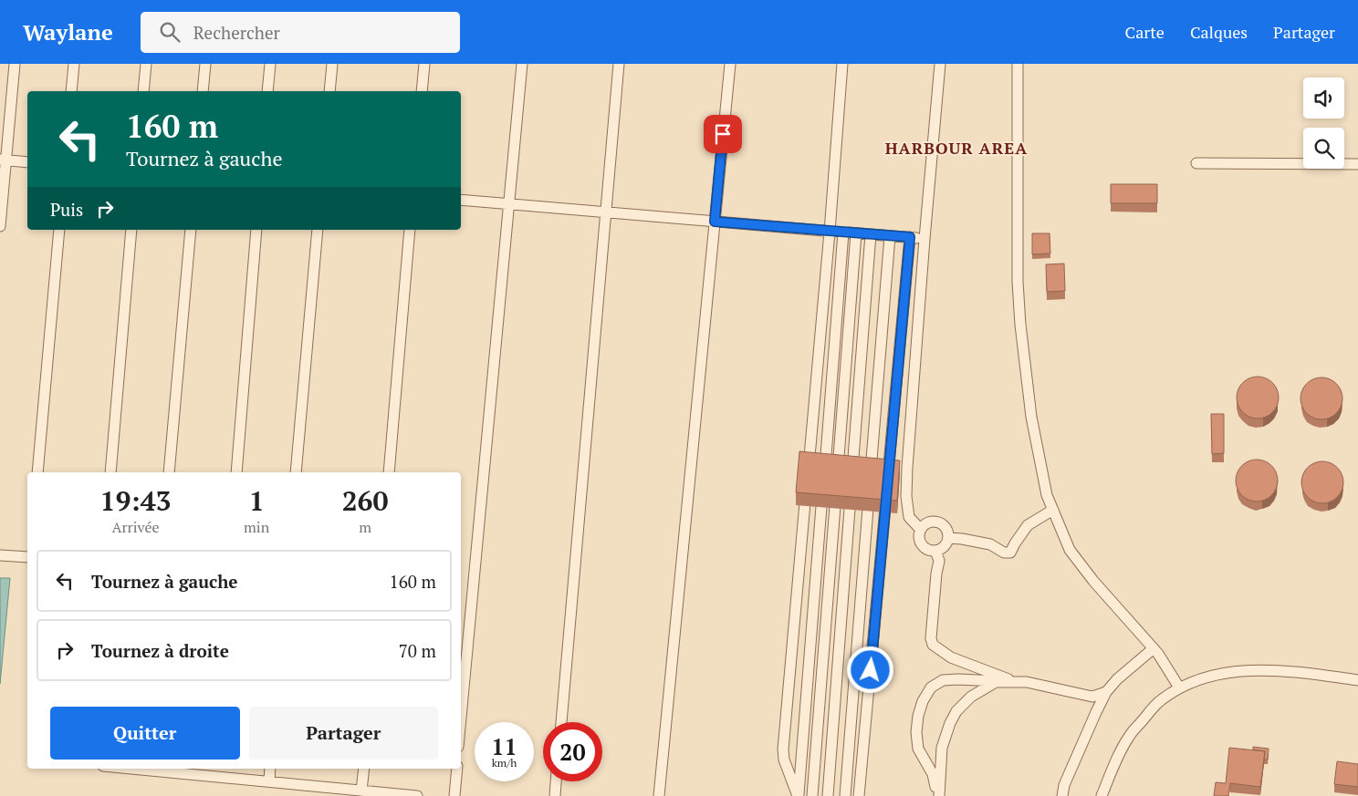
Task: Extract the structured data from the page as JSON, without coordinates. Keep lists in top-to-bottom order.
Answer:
{
  "districts": ["HARBOUR AREA"],
  "page": {
    "header": "Waylane",
    "search": "Rechercher",
    "nav": ["Carte", "Calques", "Partager"],
    "turn": ["160 m", "Tournez à gauche"],
    "then": "Puis",
    "eta": [
      "19:43",
      "Arrivée",
      "1",
      "min",
      "260",
      "m"
    ],
    "list": [
      {
        "name": "Tournez à gauche",
        "value": "160 m"
      },
      {
        "name": "Tournez à droite",
        "value": "70 m"
      }
    ],
    "buttons": ["Quitter", "Partager"],
    "speed": "11 km/h",
    "limit": "20"
  }
}
